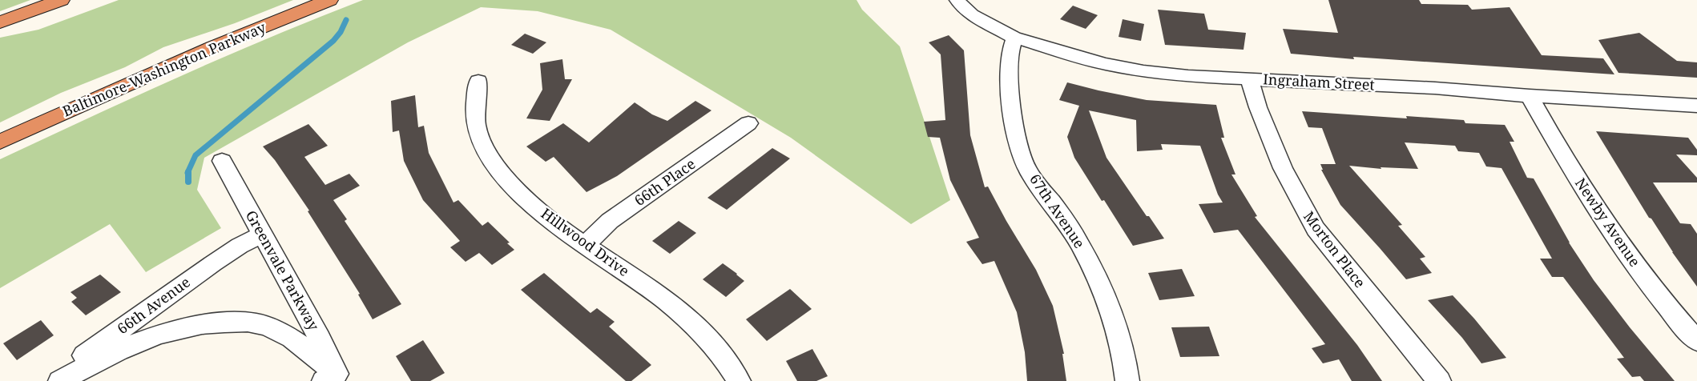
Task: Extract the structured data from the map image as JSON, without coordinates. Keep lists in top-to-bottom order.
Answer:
{
  "streets": {
    "highway": ["Baltimore-Washington Parkway"],
    "street": [
      "Ingraham Street",
      "66th Place",
      "67th Avenue",
      "Newby Avenue",
      "Hillwood Drive",
      "Morton Place",
      "Greenvale Parkway",
      "66th Avenue"
    ]
  },
  "crossings": [
    ["Ingraham Street", "67th Avenue"],
    ["Ingraham Street", "Newby Avenue"],
    ["Ingraham Street", "Morton Place"],
    ["66th Place", "Hillwood Drive"],
    ["Greenvale Parkway", "66th Avenue"]
  ]
}
